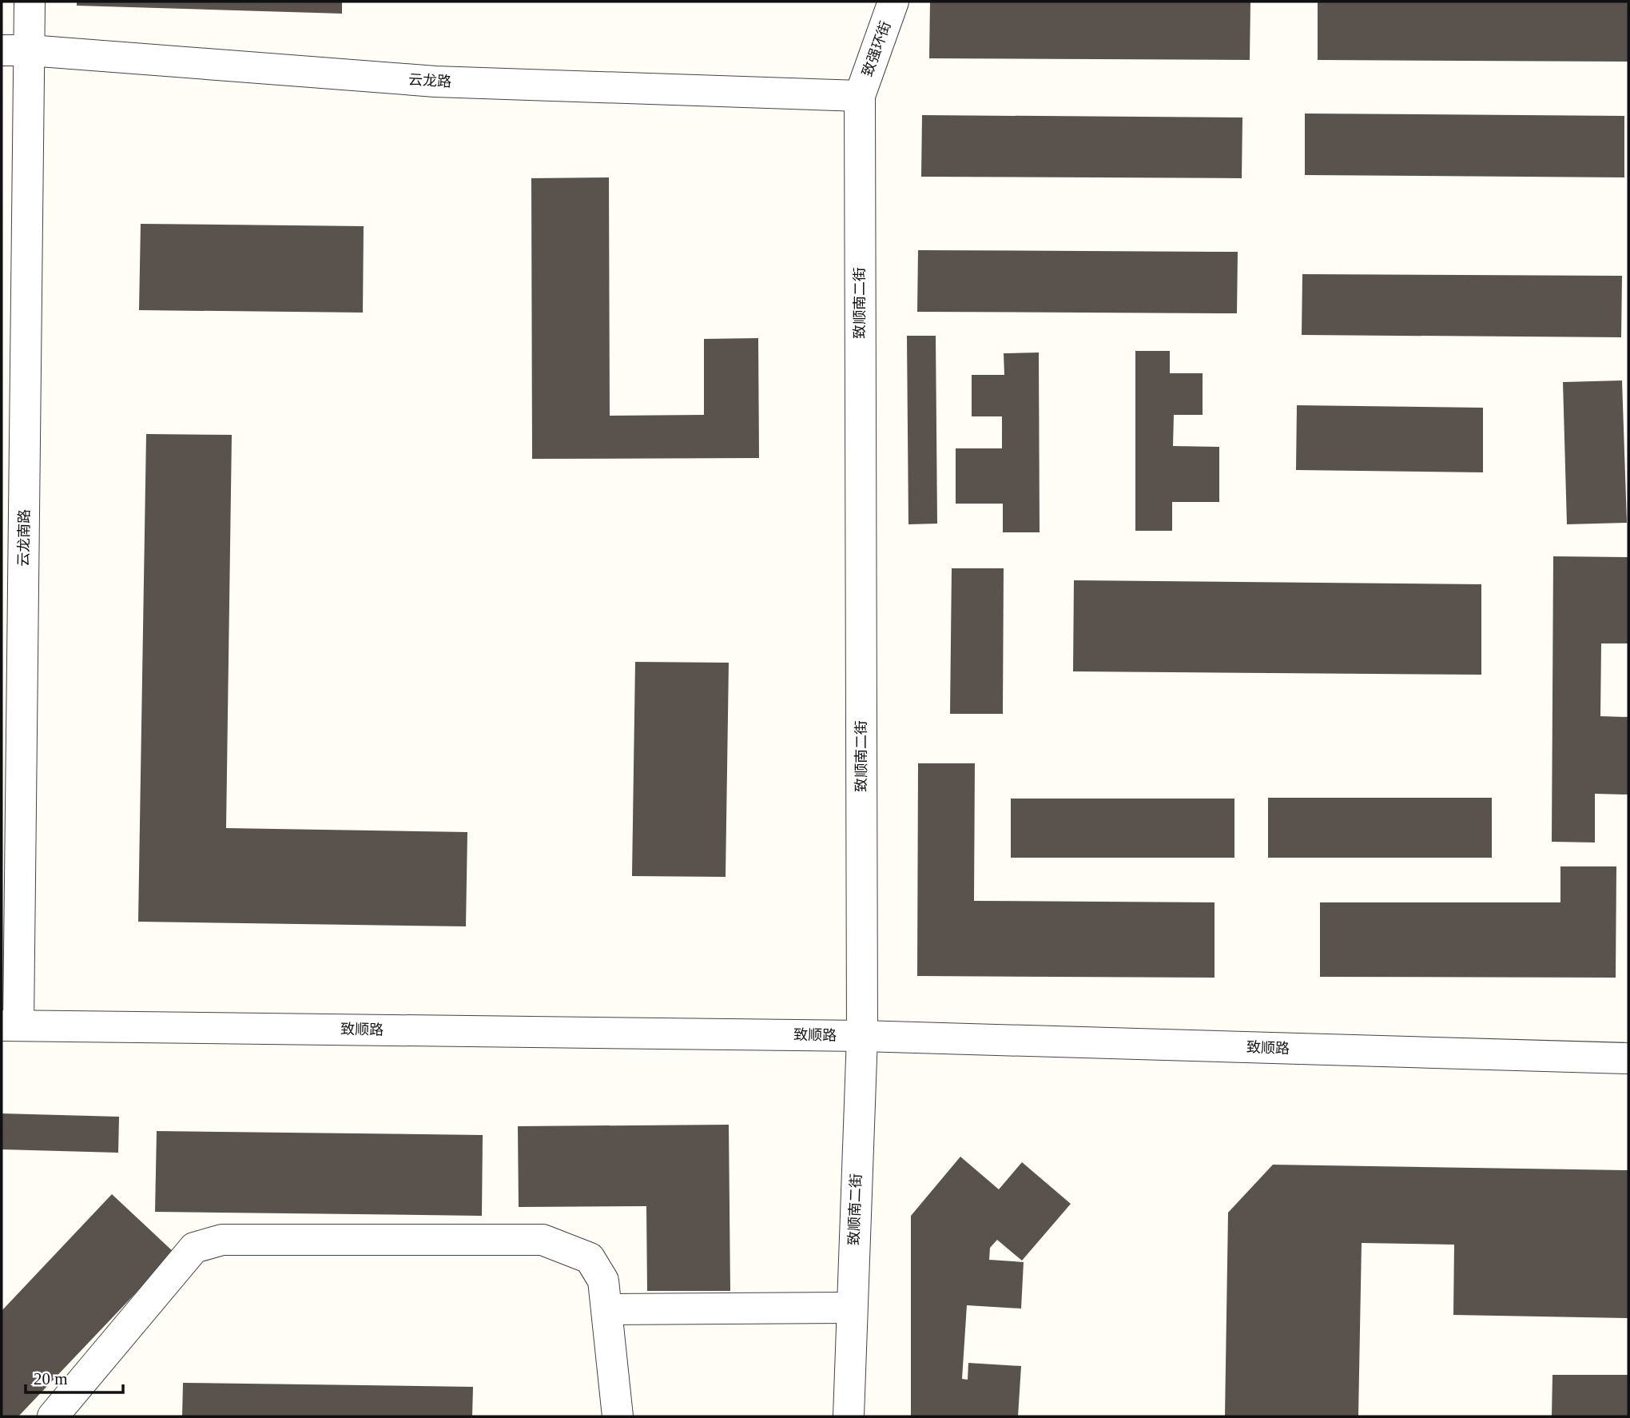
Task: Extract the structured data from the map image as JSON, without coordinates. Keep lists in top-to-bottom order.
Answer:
{
  "streets": {
    "street": [
      "致强环街",
      "云龙路",
      "致顺南二街",
      "云龙南路",
      "致顺路"
    ]
  },
  "crossings": [
    ["致强环街", "云龙路"],
    ["致强环街", "致顺南二街"],
    ["云龙路", "致顺南二街"],
    ["云龙路", "云龙南路"],
    ["致顺南二街", "致顺路"],
    ["云龙南路", "致顺路"]
  ],
  "scale_bar": "20 m"
}
